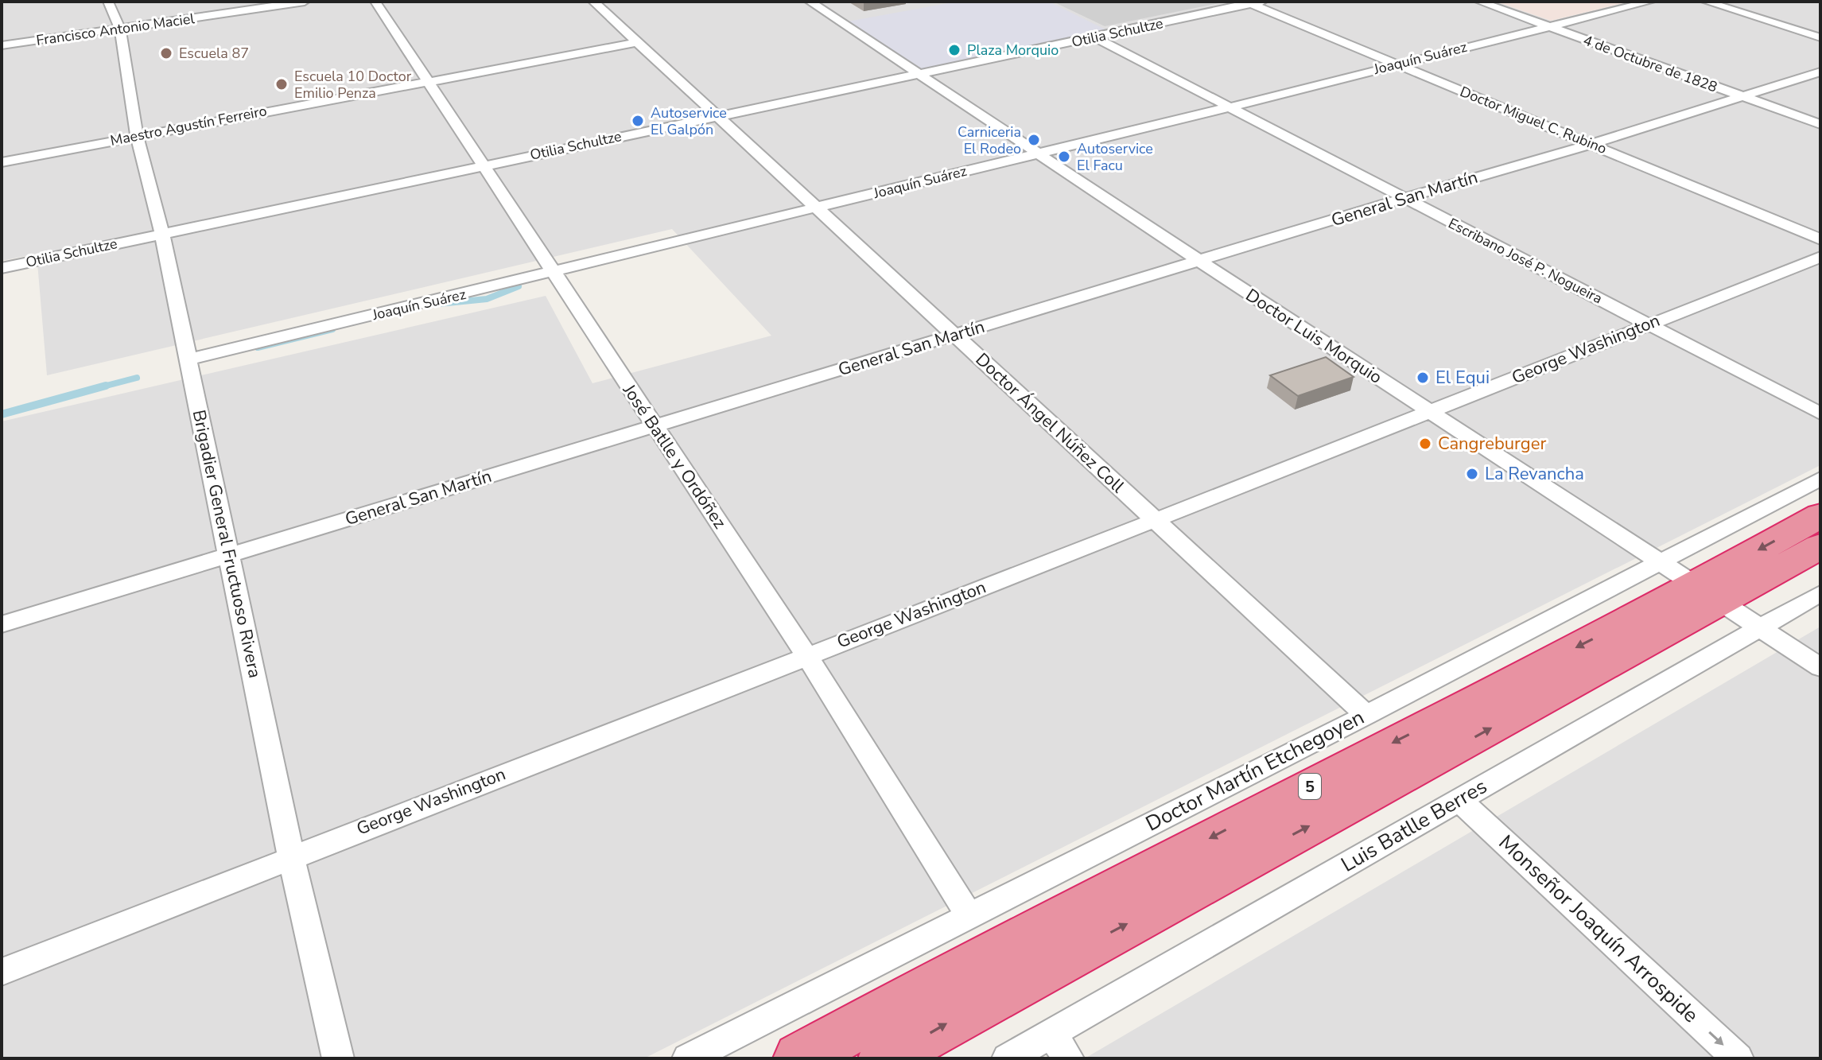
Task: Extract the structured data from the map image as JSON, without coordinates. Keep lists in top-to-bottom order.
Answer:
{
  "streets": {
    "highway": ["5"],
    "street": [
      "Francisco Antonio Maciel",
      "Otilia Schultze",
      "Joaquín Suárez",
      "4 de Octubre de 1828",
      "Doctor Miguel C. Rubino",
      "Maestro Agustín Ferreiro",
      "General San Martín",
      "Escribano José P. Nogueira",
      "Doctor Luis Morquio",
      "George Washington",
      "Doctor Ángel Núñez Coll",
      "José Batlle y Ordóñez",
      "Brigadier General Fructuoso Rivera",
      "Doctor Martín Etchegoyen",
      "Luis Batlle Berres",
      "Monseñor Joaquín Arrospide"
    ]
  },
  "crossings": [
    ["Francisco Antonio Maciel", "Brigadier General Fructuoso Rivera"],
    ["Otilia Schultze", "Doctor Miguel C. Rubino"],
    ["Otilia Schultze", "Escribano José P. Nogueira"],
    ["Otilia Schultze", "Doctor Luis Morquio"],
    ["Otilia Schultze", "Doctor Ángel Núñez Coll"],
    ["Otilia Schultze", "José Batlle y Ordóñez"],
    ["Otilia Schultze", "Brigadier General Fructuoso Rivera"],
    ["Joaquín Suárez", "4 de Octubre de 1828"],
    ["Joaquín Suárez", "Doctor Miguel C. Rubino"],
    ["Joaquín Suárez", "Escribano José P. Nogueira"],
    ["Joaquín Suárez", "Doctor Luis Morquio"],
    ["Joaquín Suárez", "Doctor Ángel Núñez Coll"],
    ["Joaquín Suárez", "José Batlle y Ordóñez"],
    ["Joaquín Suárez", "Brigadier General Fructuoso Rivera"],
    ["4 de Octubre de 1828", "General San Martín"],
    ["Doctor Miguel C. Rubino", "General San Martín"],
    ["Maestro Agustín Ferreiro", "Doctor Ángel Núñez Coll"],
    ["Maestro Agustín Ferreiro", "José Batlle y Ordóñez"],
    ["Maestro Agustín Ferreiro", "Brigadier General Fructuoso Rivera"],
    ["General San Martín", "Escribano José P. Nogueira"],
    ["General San Martín", "Doctor Luis Morquio"],
    ["General San Martín", "Doctor Ángel Núñez Coll"],
    ["General San Martín", "José Batlle y Ordóñez"],
    ["General San Martín", "Brigadier General Fructuoso Rivera"],
    ["Escribano José P. Nogueira", "George Washington"],
    ["Doctor Luis Morquio", "George Washington"],
    ["Doctor Luis Morquio", "Doctor Martín Etchegoyen"],
    ["Doctor Luis Morquio", "5"],
    ["Doctor Luis Morquio", "Luis Batlle Berres"],
    ["George Washington", "Doctor Ángel Núñez Coll"],
    ["George Washington", "José Batlle y Ordóñez"],
    ["George Washington", "Brigadier General Fructuoso Rivera"],
    ["Doctor Ángel Núñez Coll", "Doctor Martín Etchegoyen"],
    ["José Batlle y Ordóñez", "Doctor Martín Etchegoyen"],
    ["Luis Batlle Berres", "Monseñor Joaquín Arrospide"]
  ],
  "one_way": ["Monseñor Joaquín Arrospide"],
  "places": [
    "Plaza Morquio",
    "Escuela 87",
    "Escuela 10 Doctor Emilio Penza",
    "Autoservice El Galpón",
    "Carniceria El Rodeo",
    "Autoservice El Facu",
    "El Equi",
    "Cangreburger",
    "La Revancha"
  ]
}
